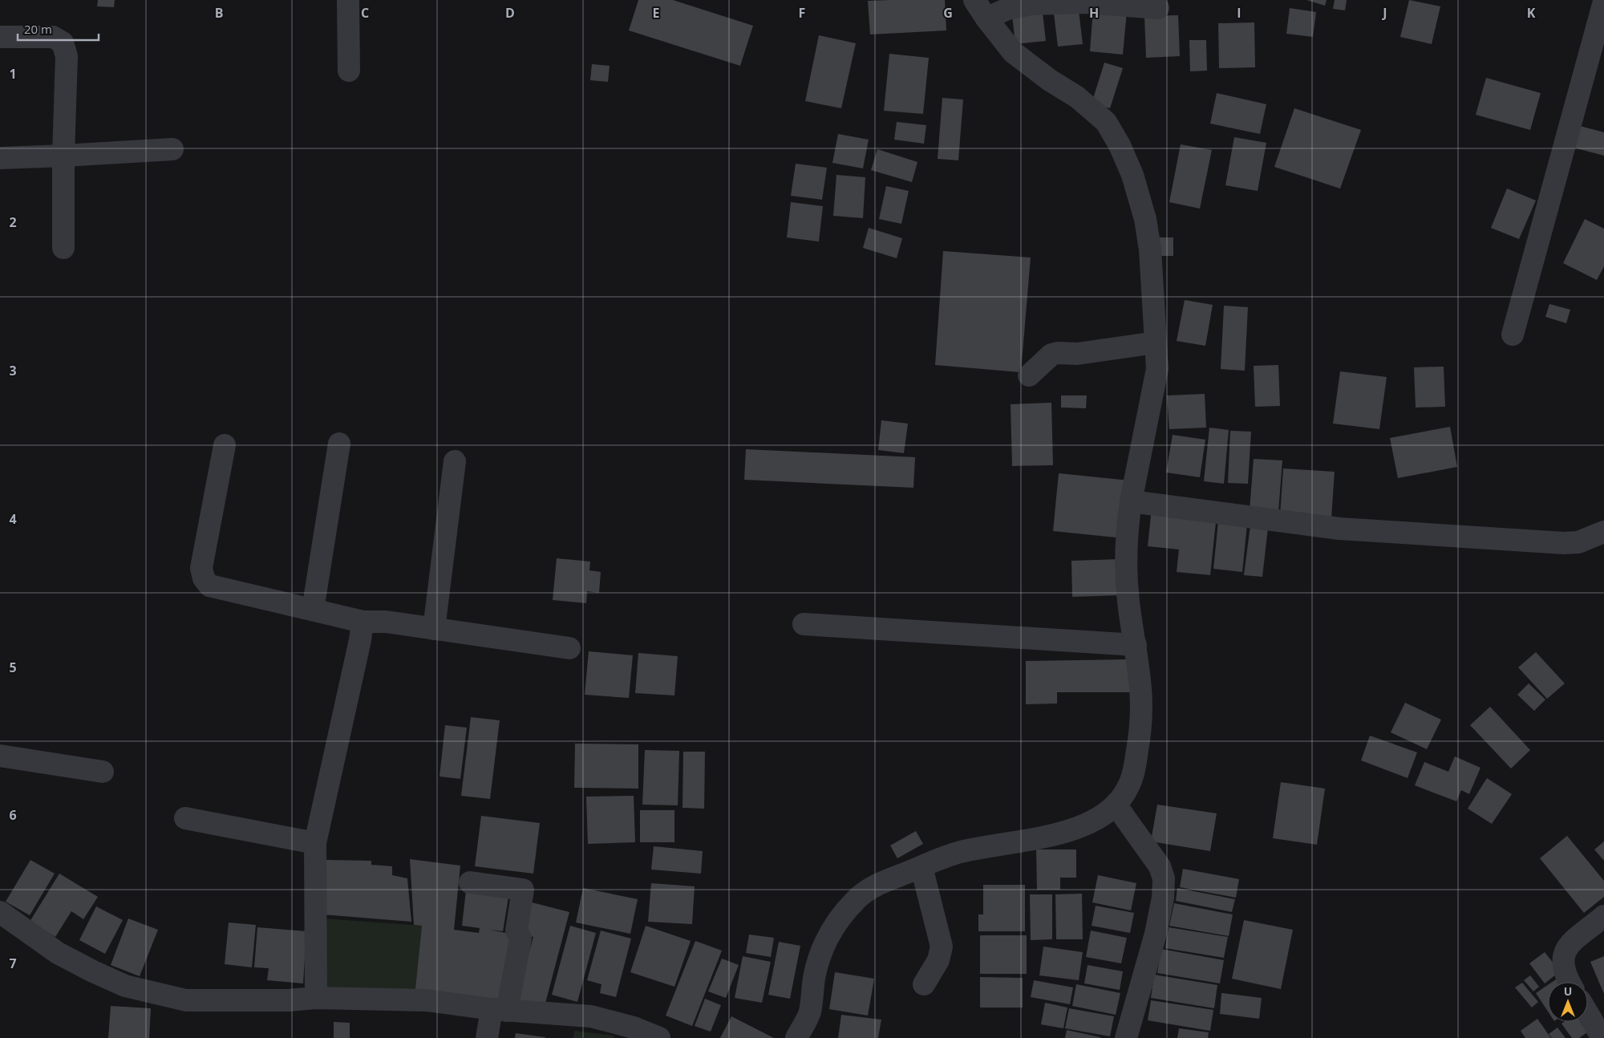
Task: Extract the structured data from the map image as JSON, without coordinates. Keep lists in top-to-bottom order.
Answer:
{
  "scale_bar": "20 m",
  "north": "top",
  "grid": {
    "columns": [
      "B",
      "C",
      "D",
      "E",
      "F",
      "G",
      "H",
      "I",
      "J",
      "K"
    ],
    "rows": [
      "1",
      "2",
      "3",
      "4",
      "5",
      "6",
      "7"
    ]
  }
}
